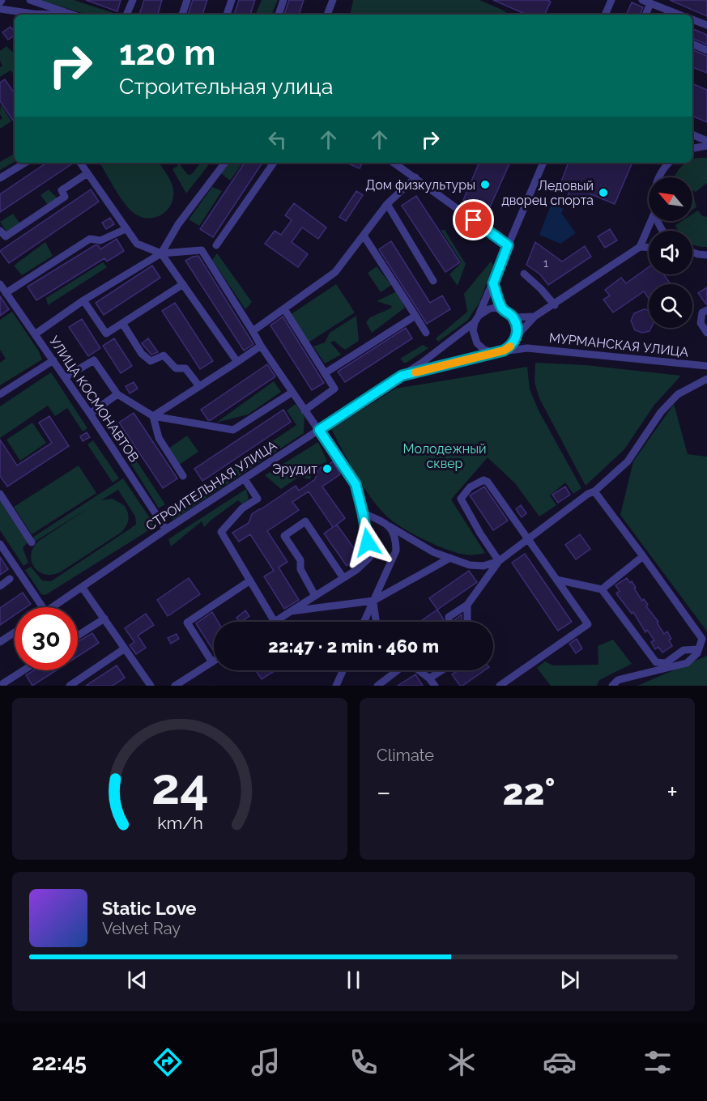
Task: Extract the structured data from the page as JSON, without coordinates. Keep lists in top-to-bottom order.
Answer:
{
  "streets": {
    "street": ["МУРМАНСКАЯ УЛИЦА", "УЛИЦА КОСМОНАВТОВ", "СТРОИТЕЛЬНАЯ УЛИЦА"]
  },
  "crossings": [
    ["МУРМАНСКАЯ УЛИЦА", "СТРОИТЕЛЬНАЯ УЛИЦА"],
    ["УЛИЦА КОСМОНАВТОВ", "СТРОИТЕЛЬНАЯ УЛИЦА"]
  ],
  "parks": ["Молодежный сквер"],
  "places": ["Дом физкультуры", "Ледовый дворец спорта", "Эрудит"],
  "house_numbers": ["1"],
  "north": "top left",
  "page": {
    "turn": ["120 m", "Строительная улица"],
    "limit": "30",
    "trip": "22:47 · 2 min · 460 m",
    "tile": "Climate",
    "heat": ["−", "22°", "+"],
    "song": ["Static Love", "Velvet Ray"],
    "tabs": "22:45",
    "gauge": ["24", "km/h"]
  }
}
